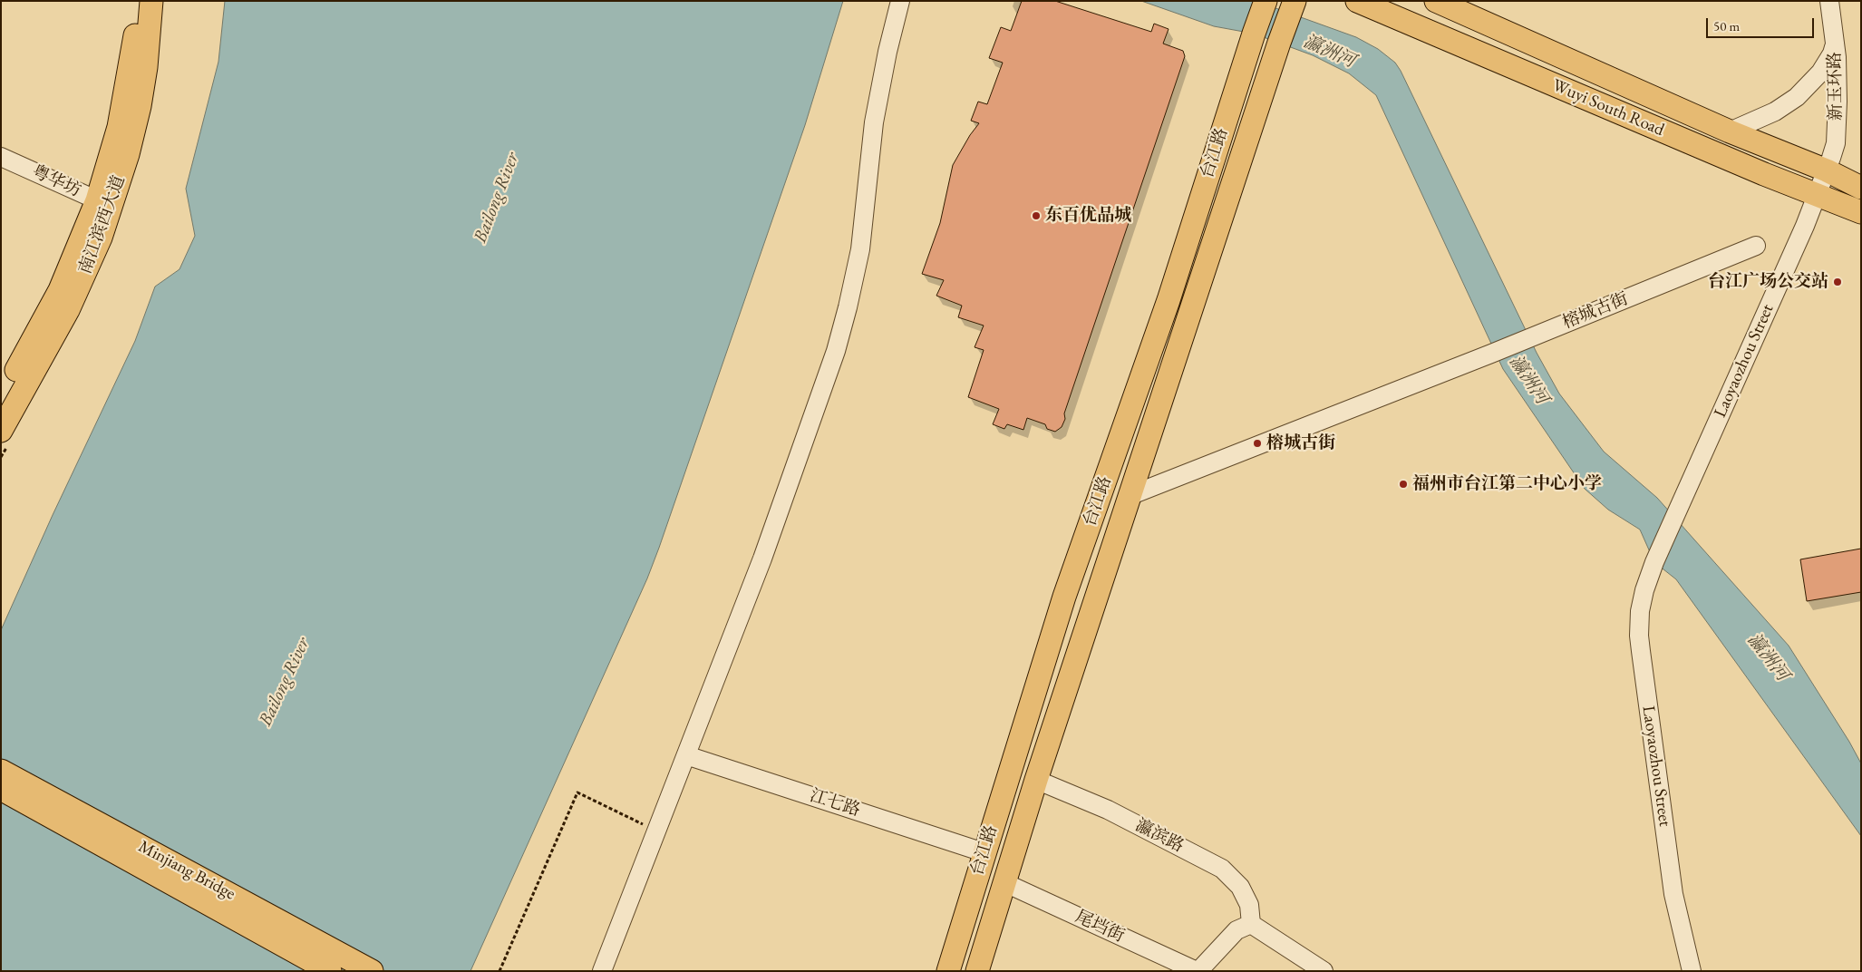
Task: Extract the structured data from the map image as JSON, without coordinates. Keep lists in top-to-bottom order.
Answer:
{
  "streets": {
    "main road": [
      "Wuyi South Road",
      "台江路",
      "南江滨西大道",
      "Minjiang Bridge"
    ],
    "street": [
      "新玉环路",
      "粤华坊",
      "榕城古街",
      "Laoyaozhou Street",
      "江七路",
      "瀛滨路",
      "尾垱街"
    ]
  },
  "crossings": [
    ["新玉环路", "Wuyi South Road"],
    ["新玉环路", "Laoyaozhou Street"],
    ["Wuyi South Road", "Laoyaozhou Street"],
    ["台江路", "榕城古街"],
    ["台江路", "江七路"],
    ["台江路", "瀛滨路"],
    ["台江路", "尾垱街"],
    ["粤华坊", "南江滨西大道"]
  ],
  "water": ["瀛洲河", "Bailong River"],
  "places": [
    "东百优品城",
    "台江广场公交站",
    "榕城古街",
    "福州市台江第二中心小学"
  ],
  "scale_bar": "50 m"
}
